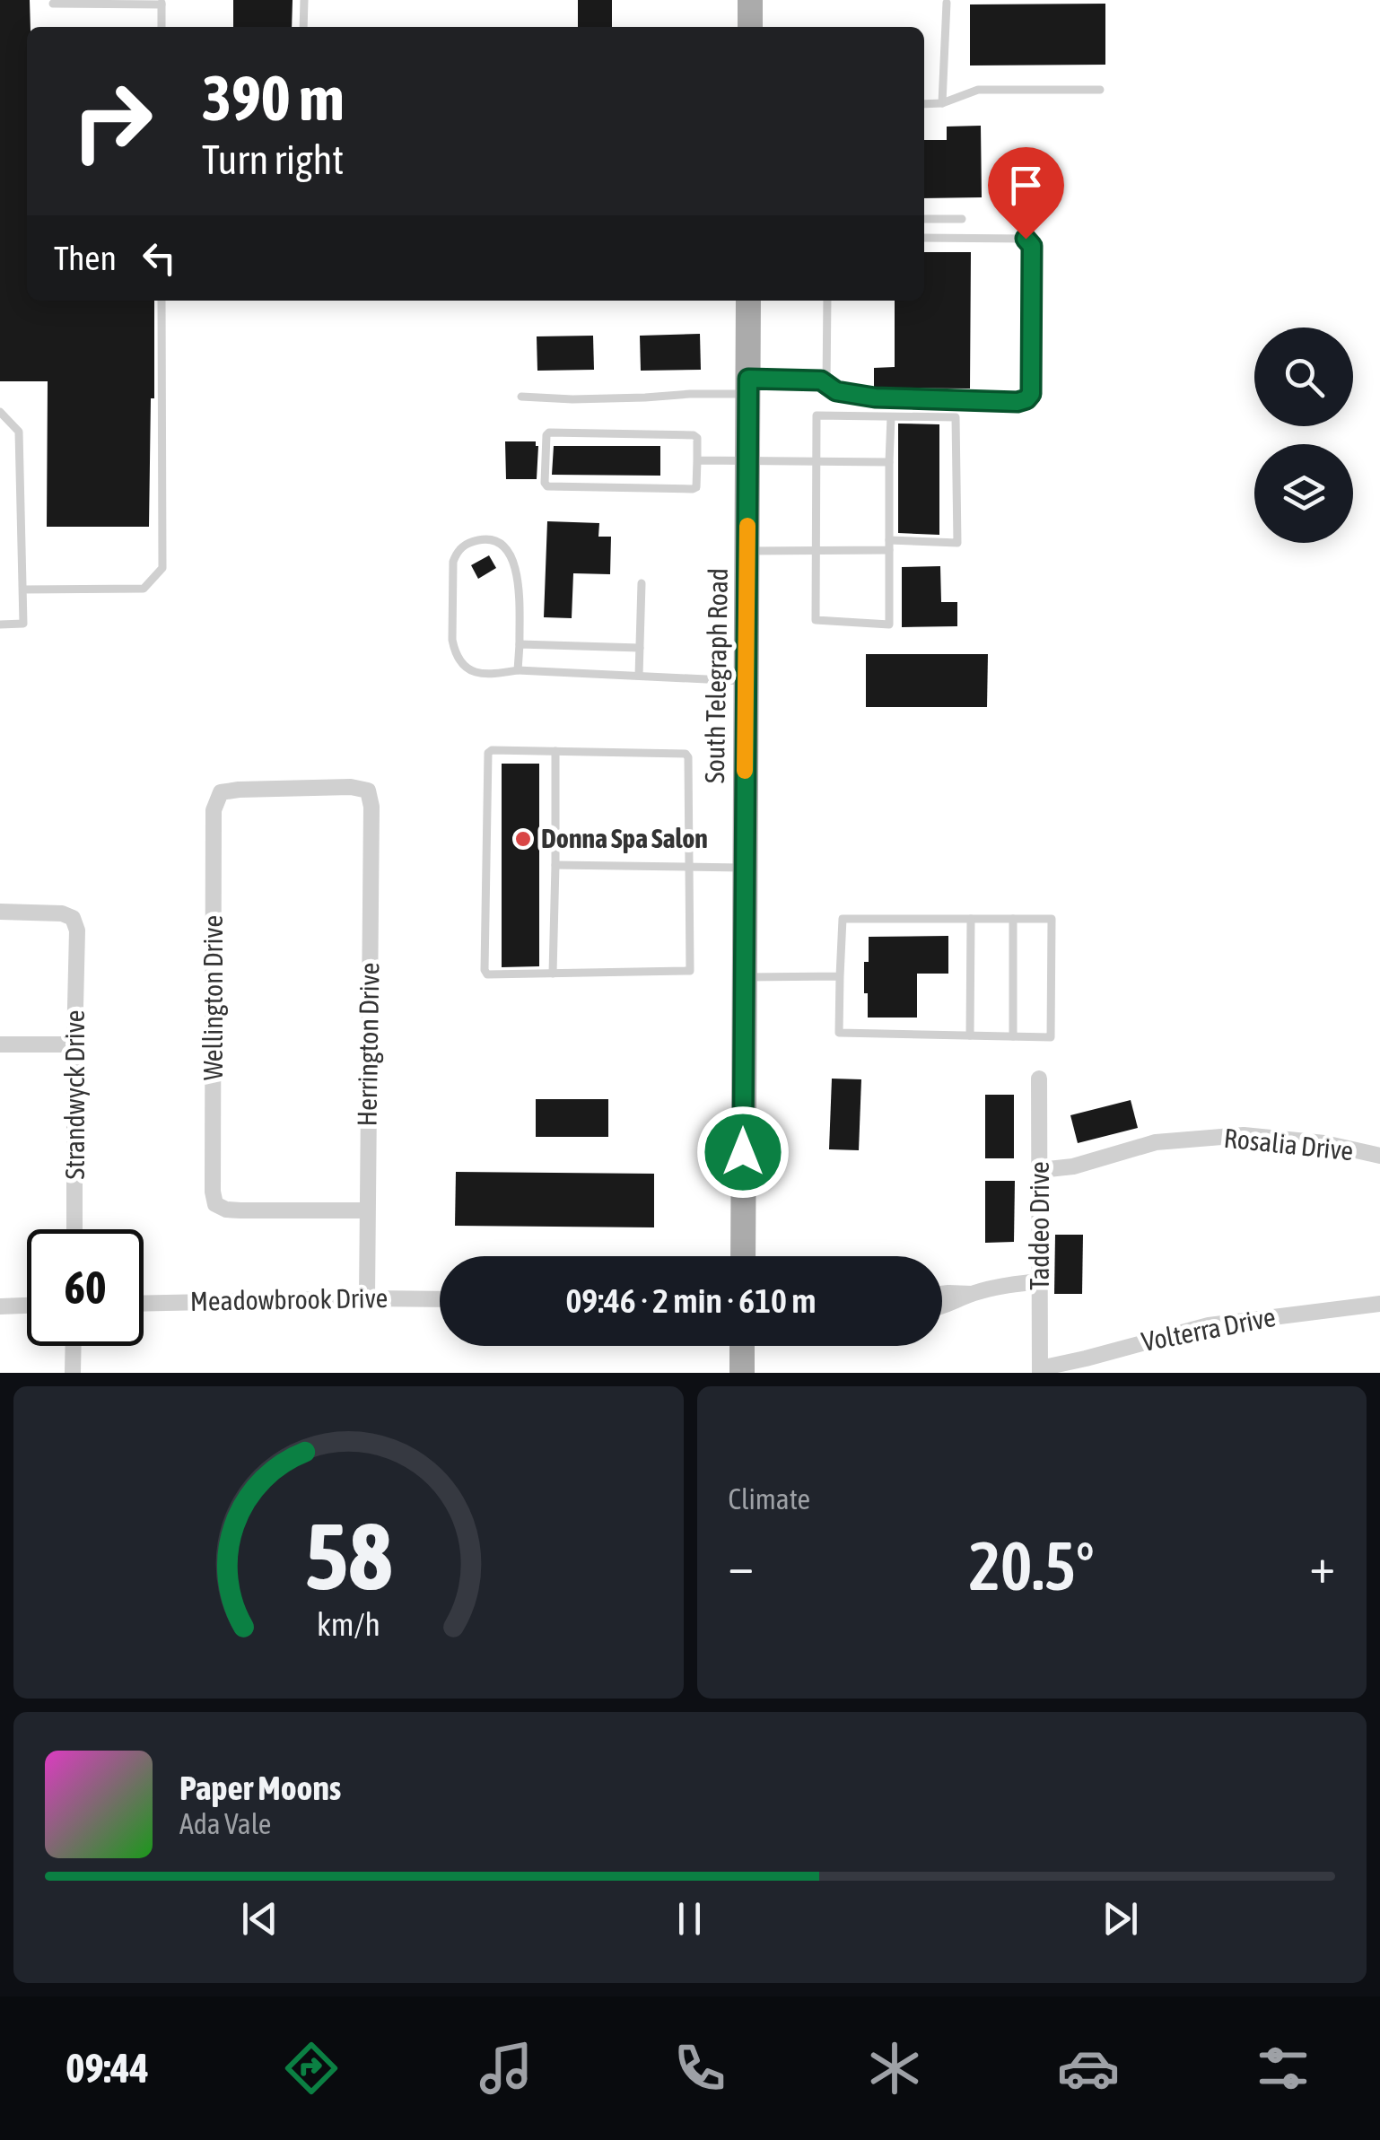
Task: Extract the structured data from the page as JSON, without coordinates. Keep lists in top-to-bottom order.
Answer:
{
  "streets": {
    "main road": ["South Telegraph Road"],
    "street": [
      "Wellington Drive",
      "Herrington Drive",
      "Strandwyck Drive",
      "Rosalia Drive",
      "Taddeo Drive",
      "Meadowbrook Drive",
      "Volterra Drive"
    ]
  },
  "crossings": [
    ["Wellington Drive", "Herrington Drive"],
    ["Herrington Drive", "Meadowbrook Drive"],
    ["Rosalia Drive", "Taddeo Drive"],
    ["Taddeo Drive", "Volterra Drive"]
  ],
  "places": ["Donna Spa Salon"],
  "page": {
    "turn": ["390 m", "Turn right"],
    "then": "Then",
    "limit": "60",
    "trip": "09:46 · 2 min · 610 m",
    "tile": "Climate",
    "heat": ["−", "20.5°", "+"],
    "song": ["Paper Moons", "Ada Vale"],
    "tabs": "09:44",
    "gauge": ["58", "km/h"]
  }
}
